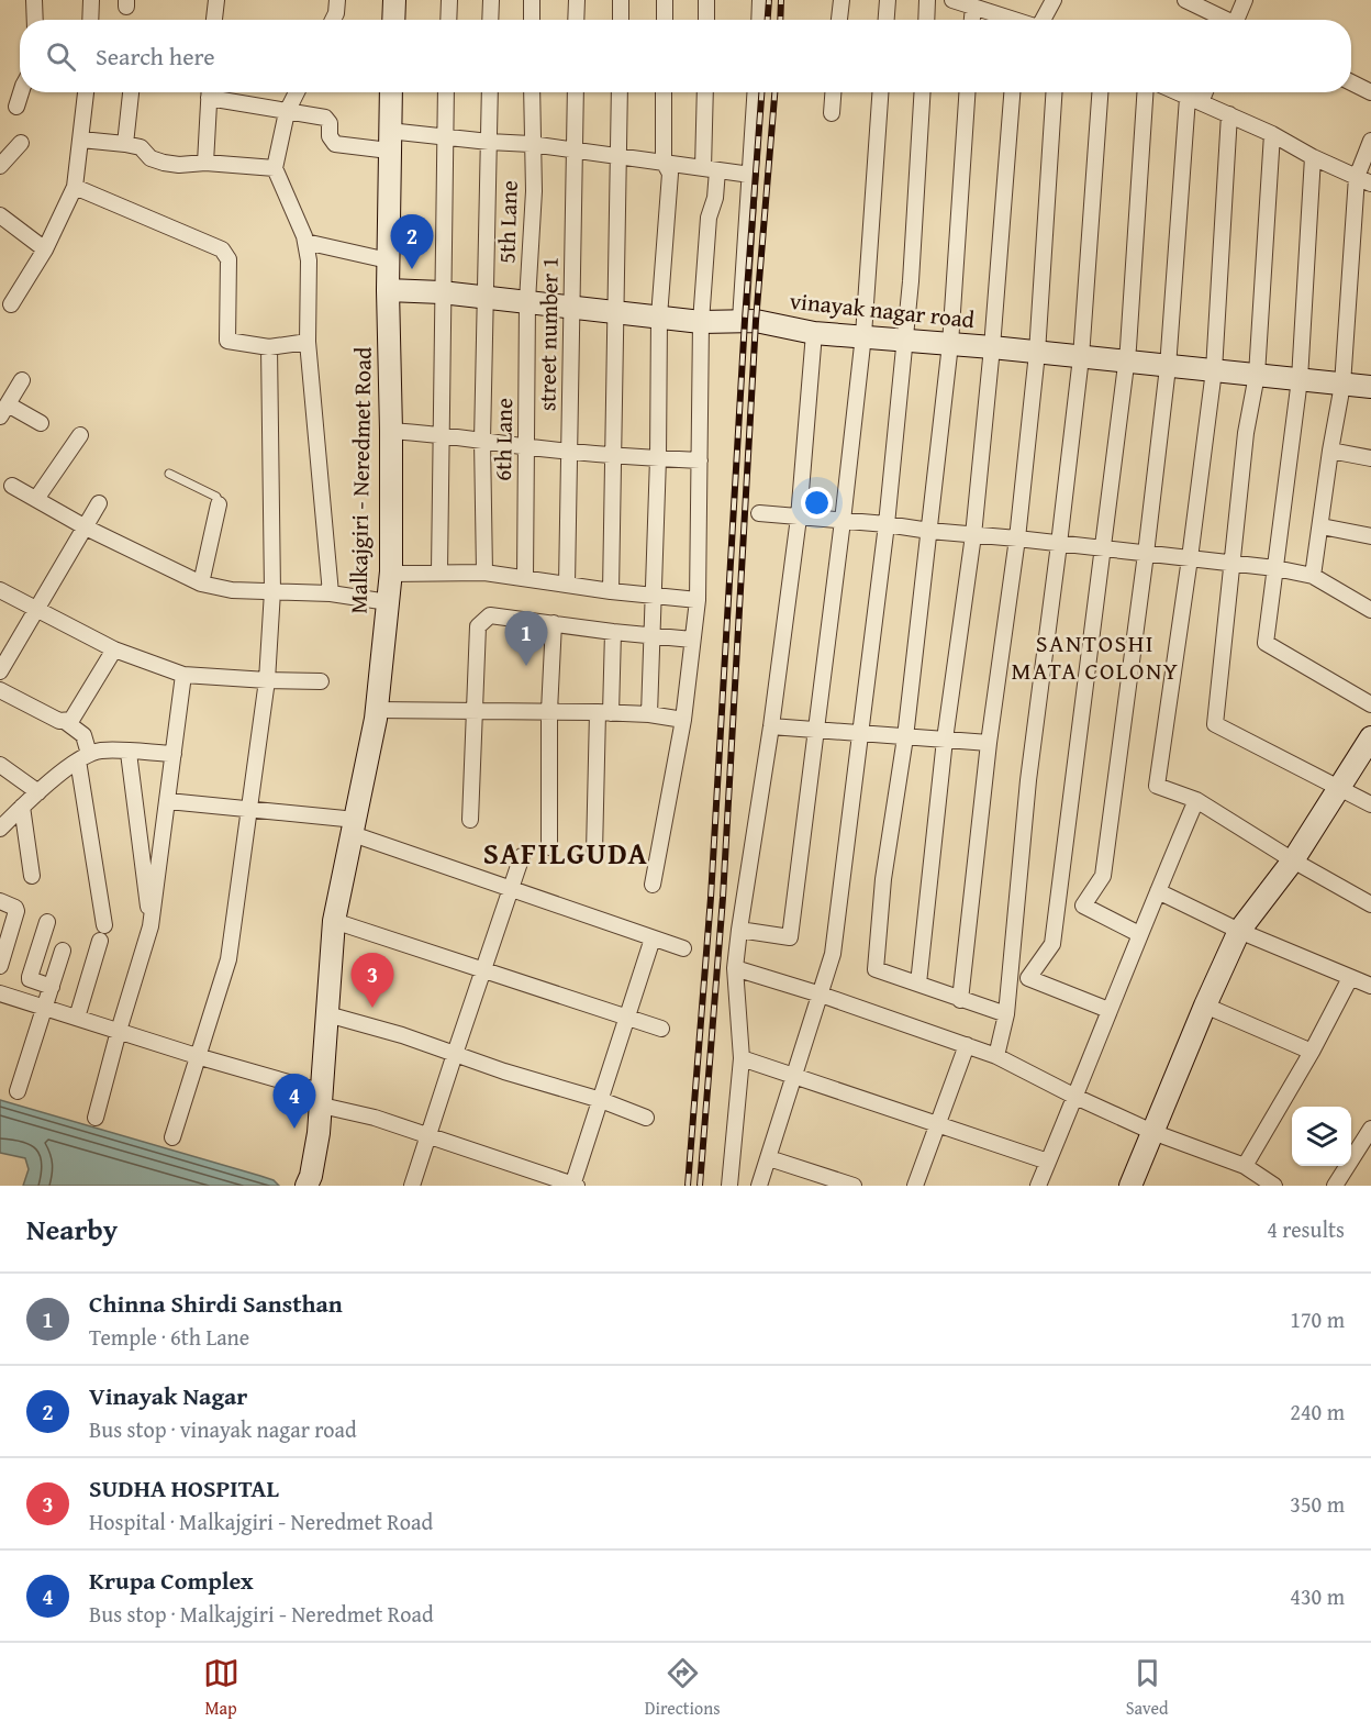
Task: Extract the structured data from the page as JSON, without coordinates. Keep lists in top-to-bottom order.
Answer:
{
  "streets": {
    "street": [
      "5th Lane",
      "vinayak nagar road",
      "street number 1",
      "6th Lane",
      "Malkajgiri - Neredmet Road"
    ]
  },
  "crossings": [
    ["5th Lane", "vinayak nagar road"],
    ["5th Lane", "6th Lane"],
    ["vinayak nagar road", "street number 1"],
    ["vinayak nagar road", "6th Lane"],
    ["vinayak nagar road", "Malkajgiri - Neredmet Road"]
  ],
  "districts": ["SANTOSHI MATA COLONY", "SAFILGUDA"],
  "page": {
    "search": "Search here",
    "pins": [
      "2",
      "1",
      "3",
      "4"
    ],
    "heading": ["Nearby", "4 results"],
    "list": [
      {
        "mark": "1",
        "name": "Chinna Shirdi Sansthan",
        "note": "Temple · 6th Lane",
        "value": "170 m"
      },
      {
        "mark": "2",
        "name": "Vinayak Nagar",
        "note": "Bus stop · vinayak nagar road",
        "value": "240 m"
      },
      {
        "mark": "3",
        "name": "SUDHA HOSPITAL",
        "note": "Hospital · Malkajgiri - Neredmet Road",
        "value": "350 m"
      },
      {
        "mark": "4",
        "name": "Krupa Complex",
        "note": "Bus stop · Malkajgiri - Neredmet Road",
        "value": "430 m"
      }
    ],
    "nav": ["Map", "Directions", "Saved"]
  }
}
